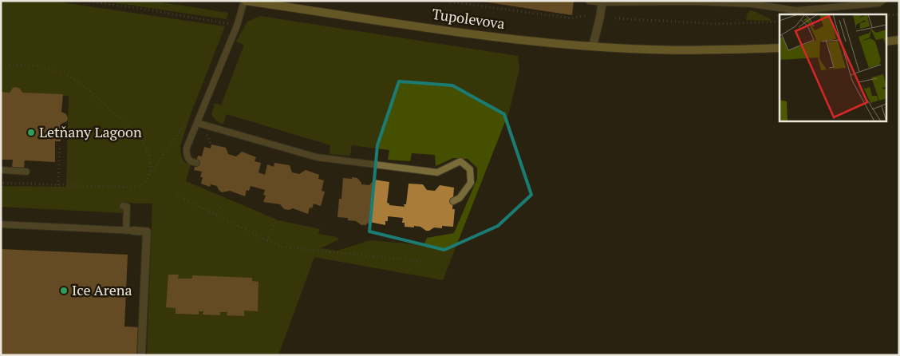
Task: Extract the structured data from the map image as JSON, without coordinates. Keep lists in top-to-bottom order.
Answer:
{
  "streets": {
    "main road": ["Tupolevova"]
  },
  "places": ["Letňany Lagoon", "Ice Arena"]
}
